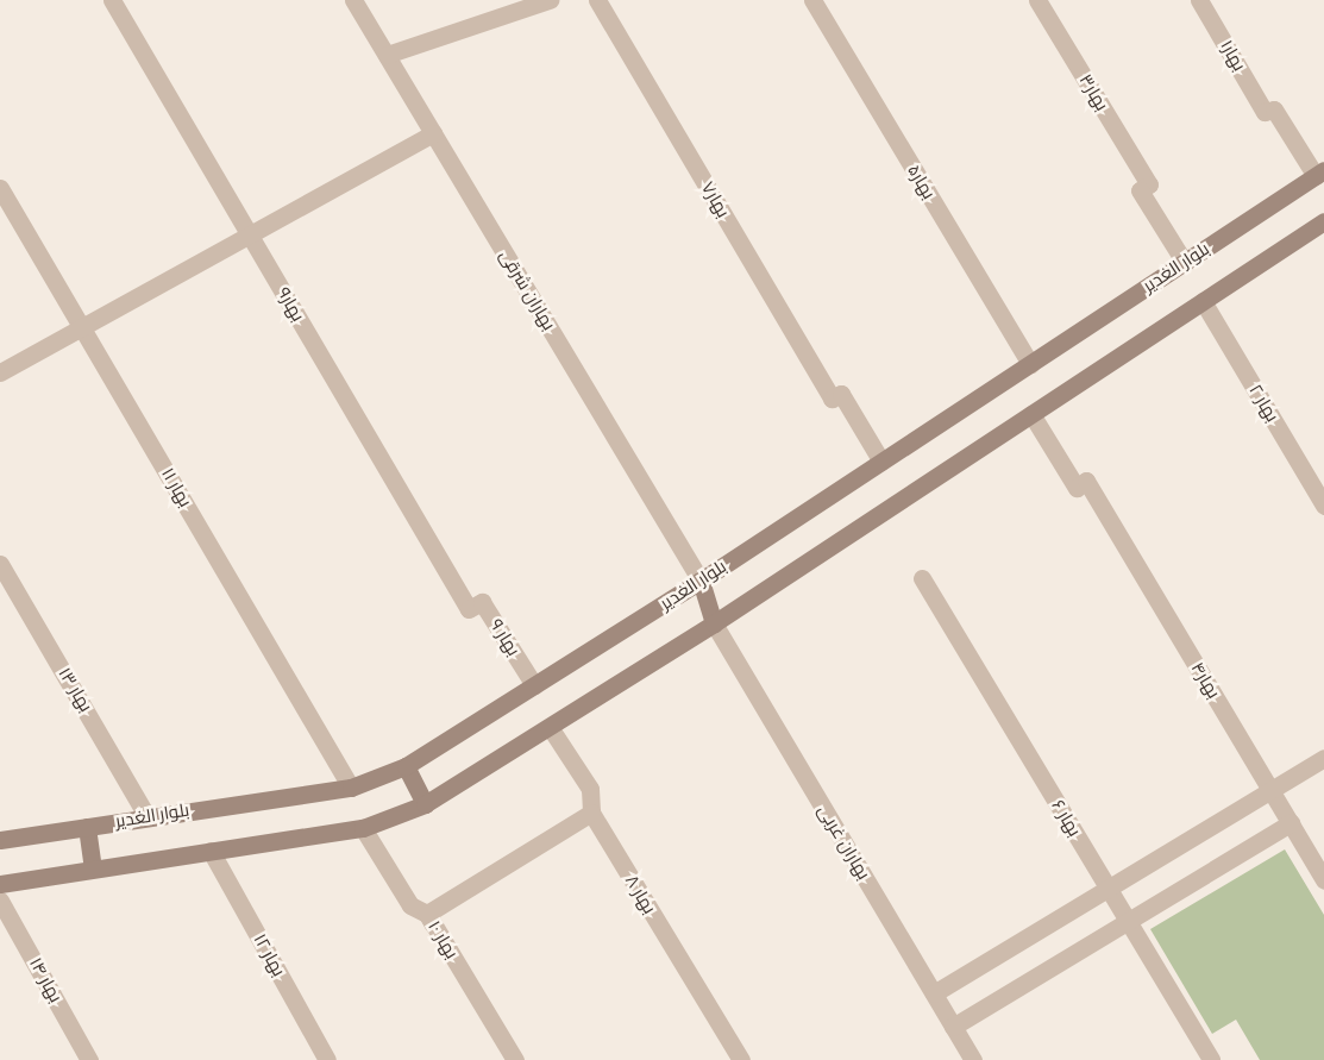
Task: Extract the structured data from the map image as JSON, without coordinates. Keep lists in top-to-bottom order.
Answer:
{
  "streets": {
    "main road": ["بلوار الغدیر"],
    "street": [
      "بهار۱",
      "بهار۳",
      "بهار۵",
      "بهار۷",
      "بهاران شرقی",
      "بهار۹",
      "بهار ۲",
      "بهار ۱۱",
      "بهار ۹",
      "بهار۴",
      "بهار ۱۳",
      "بهار ۶",
      "بهاران غربی",
      "بهار ۸",
      "بهار ۱۰",
      "بهار ۱۲",
      "بهار ۱۴"
    ]
  },
  "crossings": [
    ["بهار۱", "بلوار الغدیر"],
    ["بهار۳", "بلوار الغدیر"],
    ["بهار۵", "بلوار الغدیر"],
    ["بهار۷", "بلوار الغدیر"],
    ["بلوار الغدیر", "بهاران شرقی"],
    ["بلوار الغدیر", "بهار ۱۱"],
    ["بلوار الغدیر", "بهار ۹"],
    ["بلوار الغدیر", "بهار ۱۳"],
    ["بهار۹", "بهار ۹"]
  ]
}
